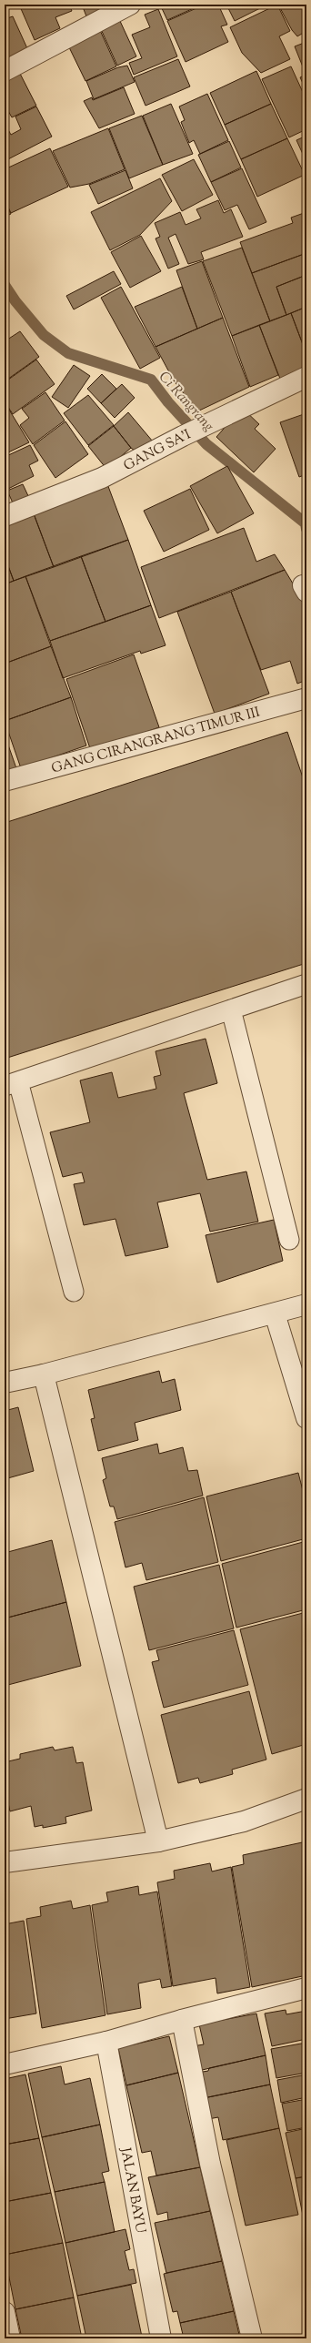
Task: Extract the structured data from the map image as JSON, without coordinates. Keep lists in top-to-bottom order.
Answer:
{
  "streets": {
    "street": ["GANG SA'I", "GANG CIRANGRANG TIMUR III", "JALAN BAYU"]
  },
  "water": ["Ci Rangrang"]
}
